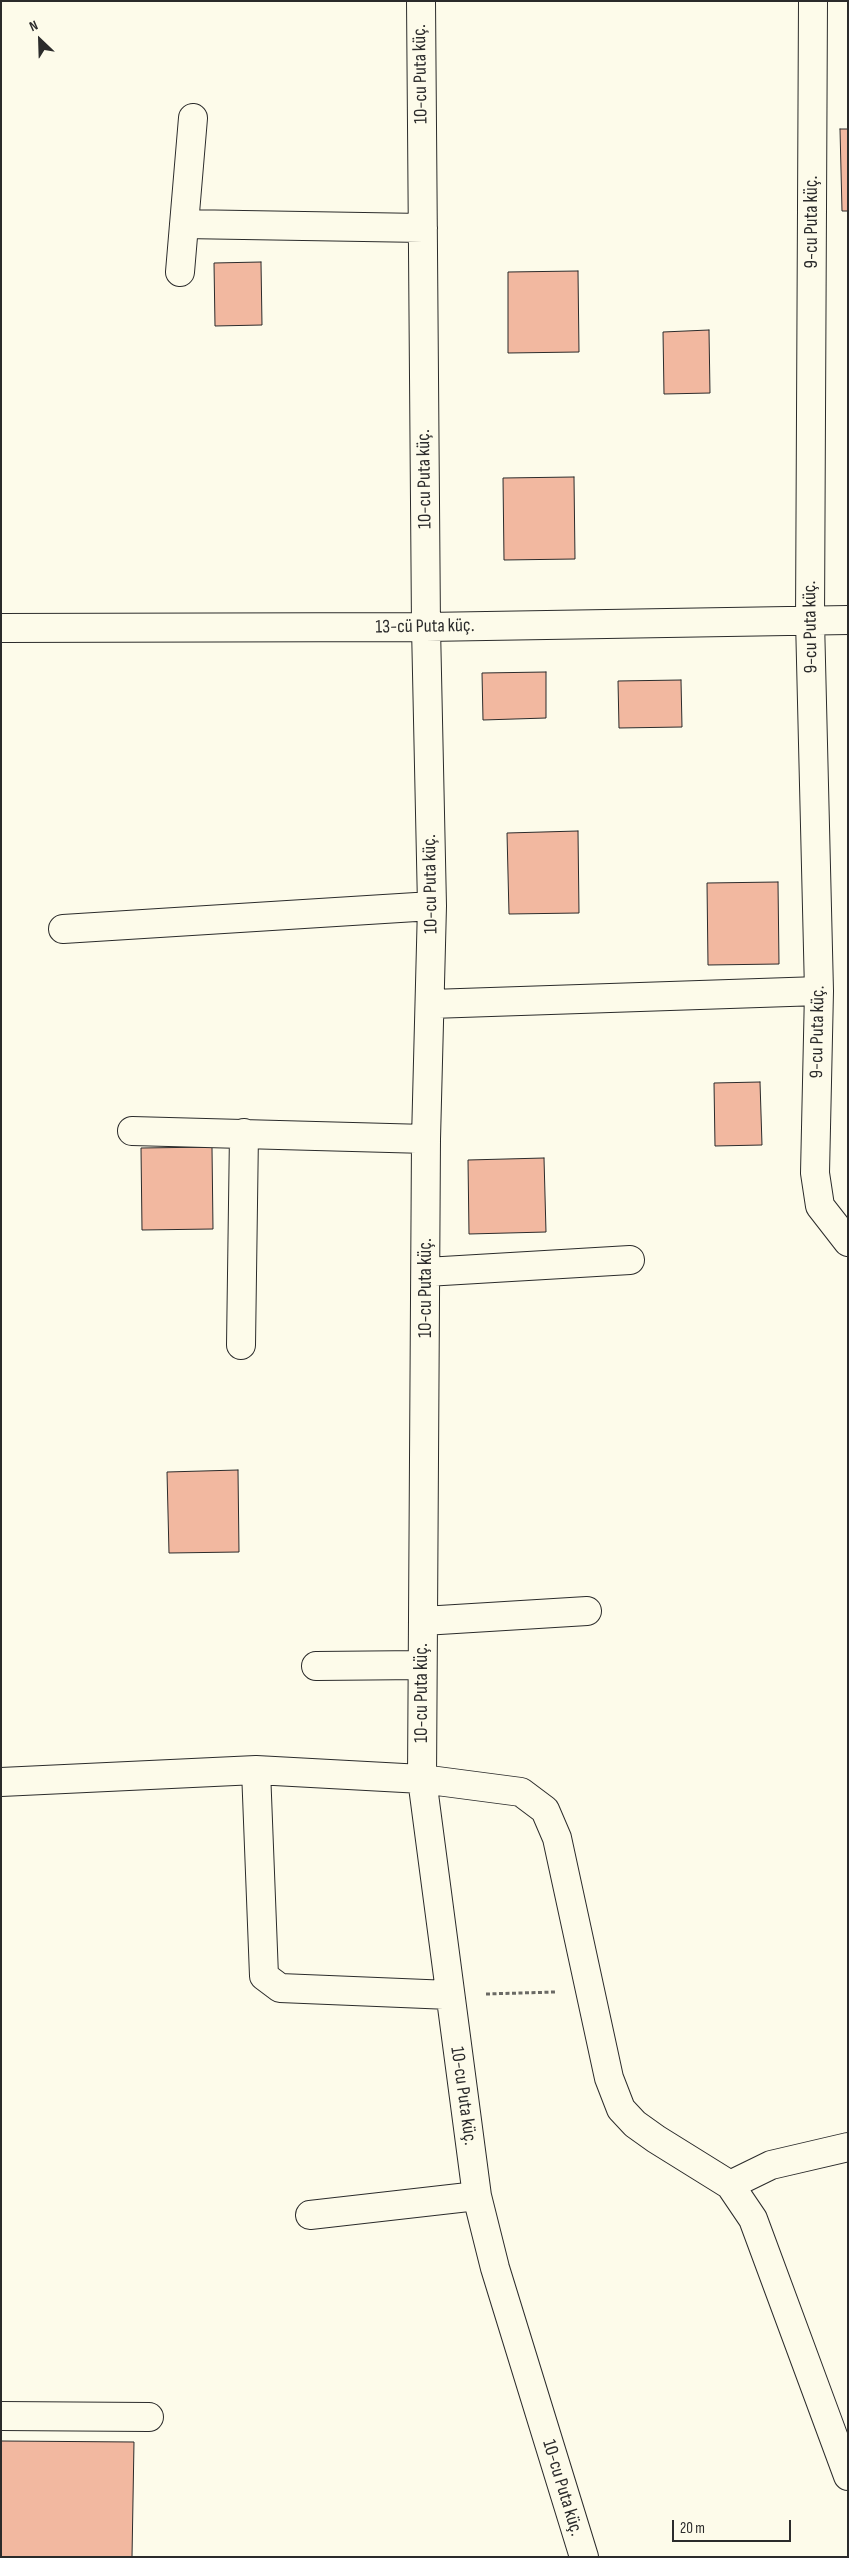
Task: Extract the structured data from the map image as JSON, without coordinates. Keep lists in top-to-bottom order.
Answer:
{
  "streets": {
    "street": ["10-cu Puta küç.", "9-cu Puta küç.", "13-cü Puta küç."]
  },
  "crossings": [
    ["10-cu Puta küç.", "13-cü Puta küç."],
    ["9-cu Puta küç.", "13-cü Puta küç."]
  ],
  "scale_bar": "20 m",
  "north": "top left"
}
